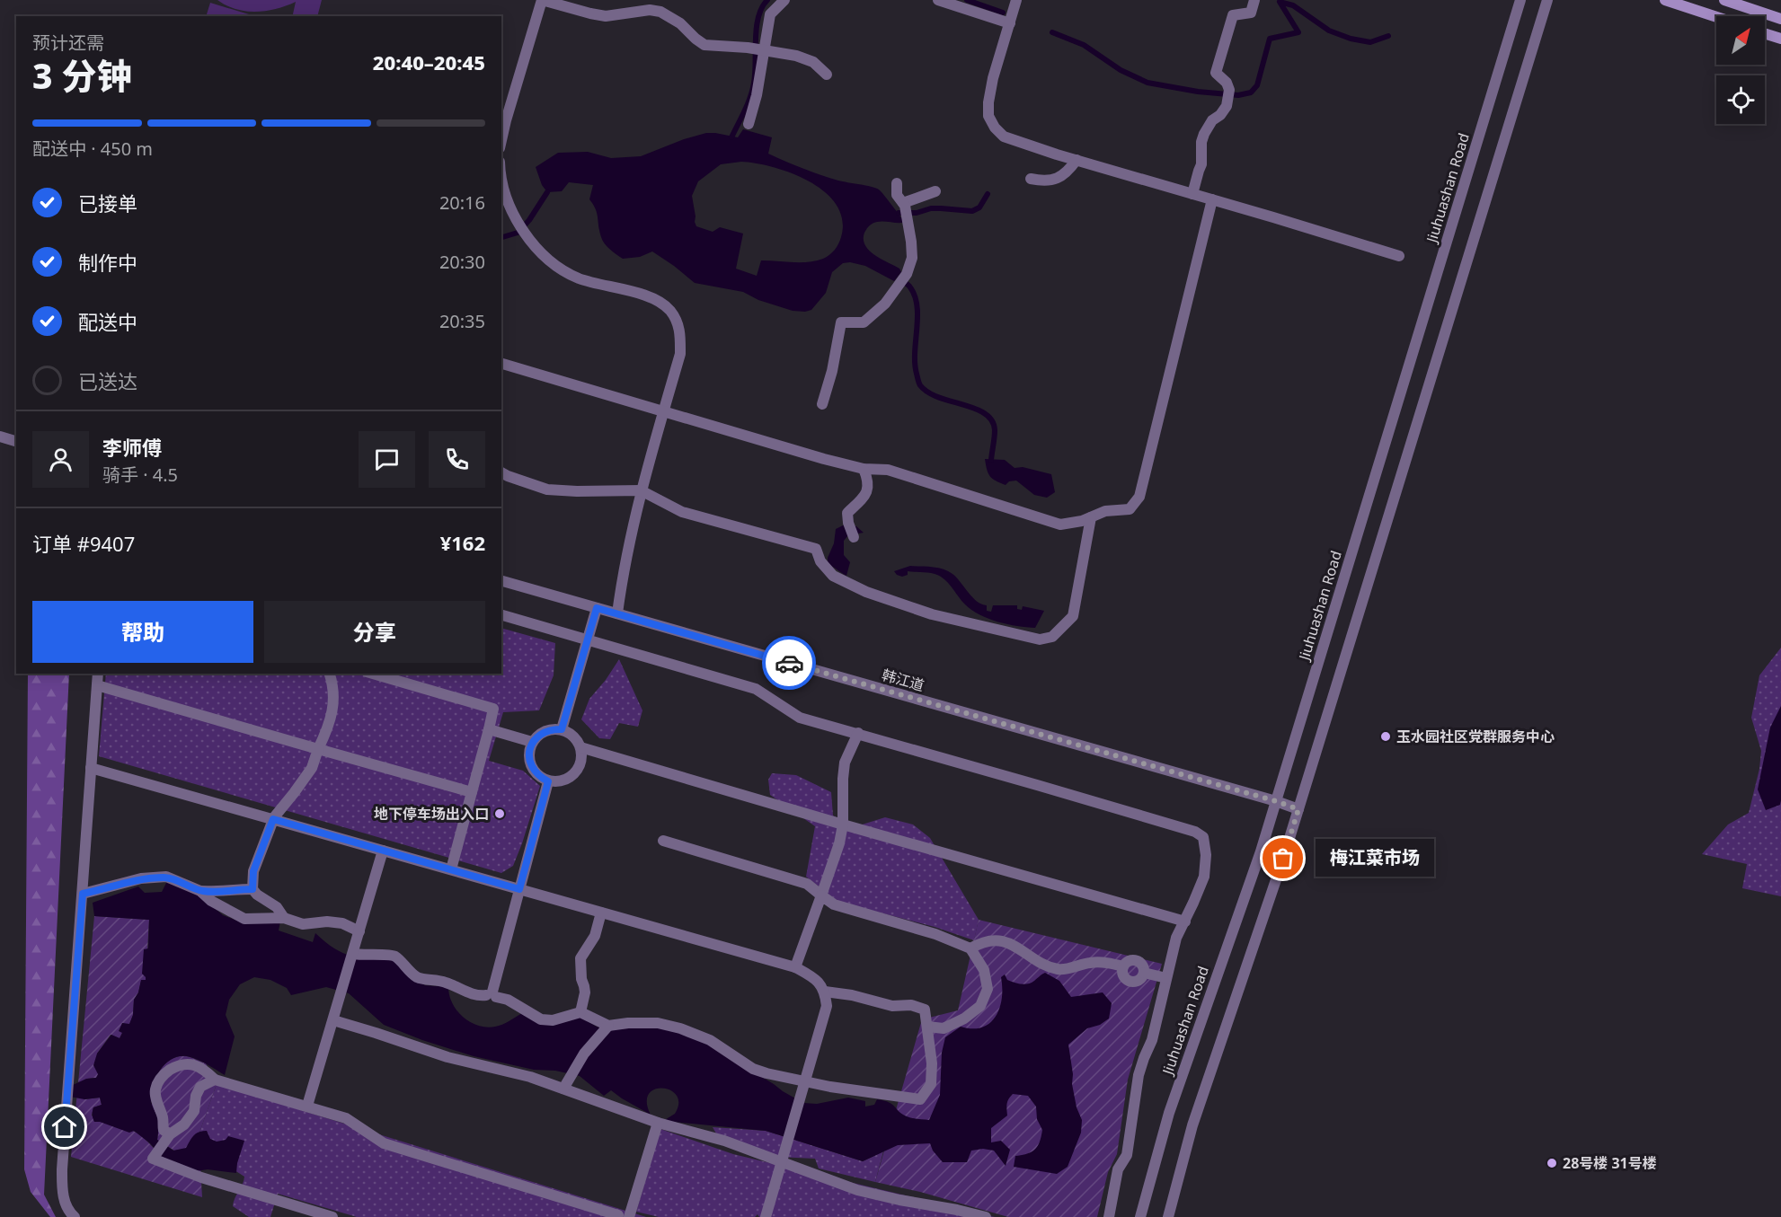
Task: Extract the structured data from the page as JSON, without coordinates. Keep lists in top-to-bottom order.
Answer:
{
  "streets": {
    "street": ["Jiuhuashan Road", "韩江道"]
  },
  "crossings": [
    ["Jiuhuashan Road", "韩江道"]
  ],
  "places": [
    "玉水园社区党群服务中心",
    "地下停车场出入口",
    "梅江菜市场",
    "28号楼 31号楼"
  ],
  "north": "top right",
  "page": {
    "heading": ["3 分钟", "预计还需", "20:40–20:45"],
    "panel": [
      "李师傅",
      "骑手 · 4.5",
      "订单 #9407",
      "¥162"
    ],
    "bar": "配送中 · 450 m",
    "list": [
      ["已接单", "20:16"],
      ["制作中", "20:30"],
      ["配送中", "20:35"],
      "已送达"
    ],
    "buttons": ["帮助", "分享"],
    "bubble": "梅江菜市场"
  }
}
